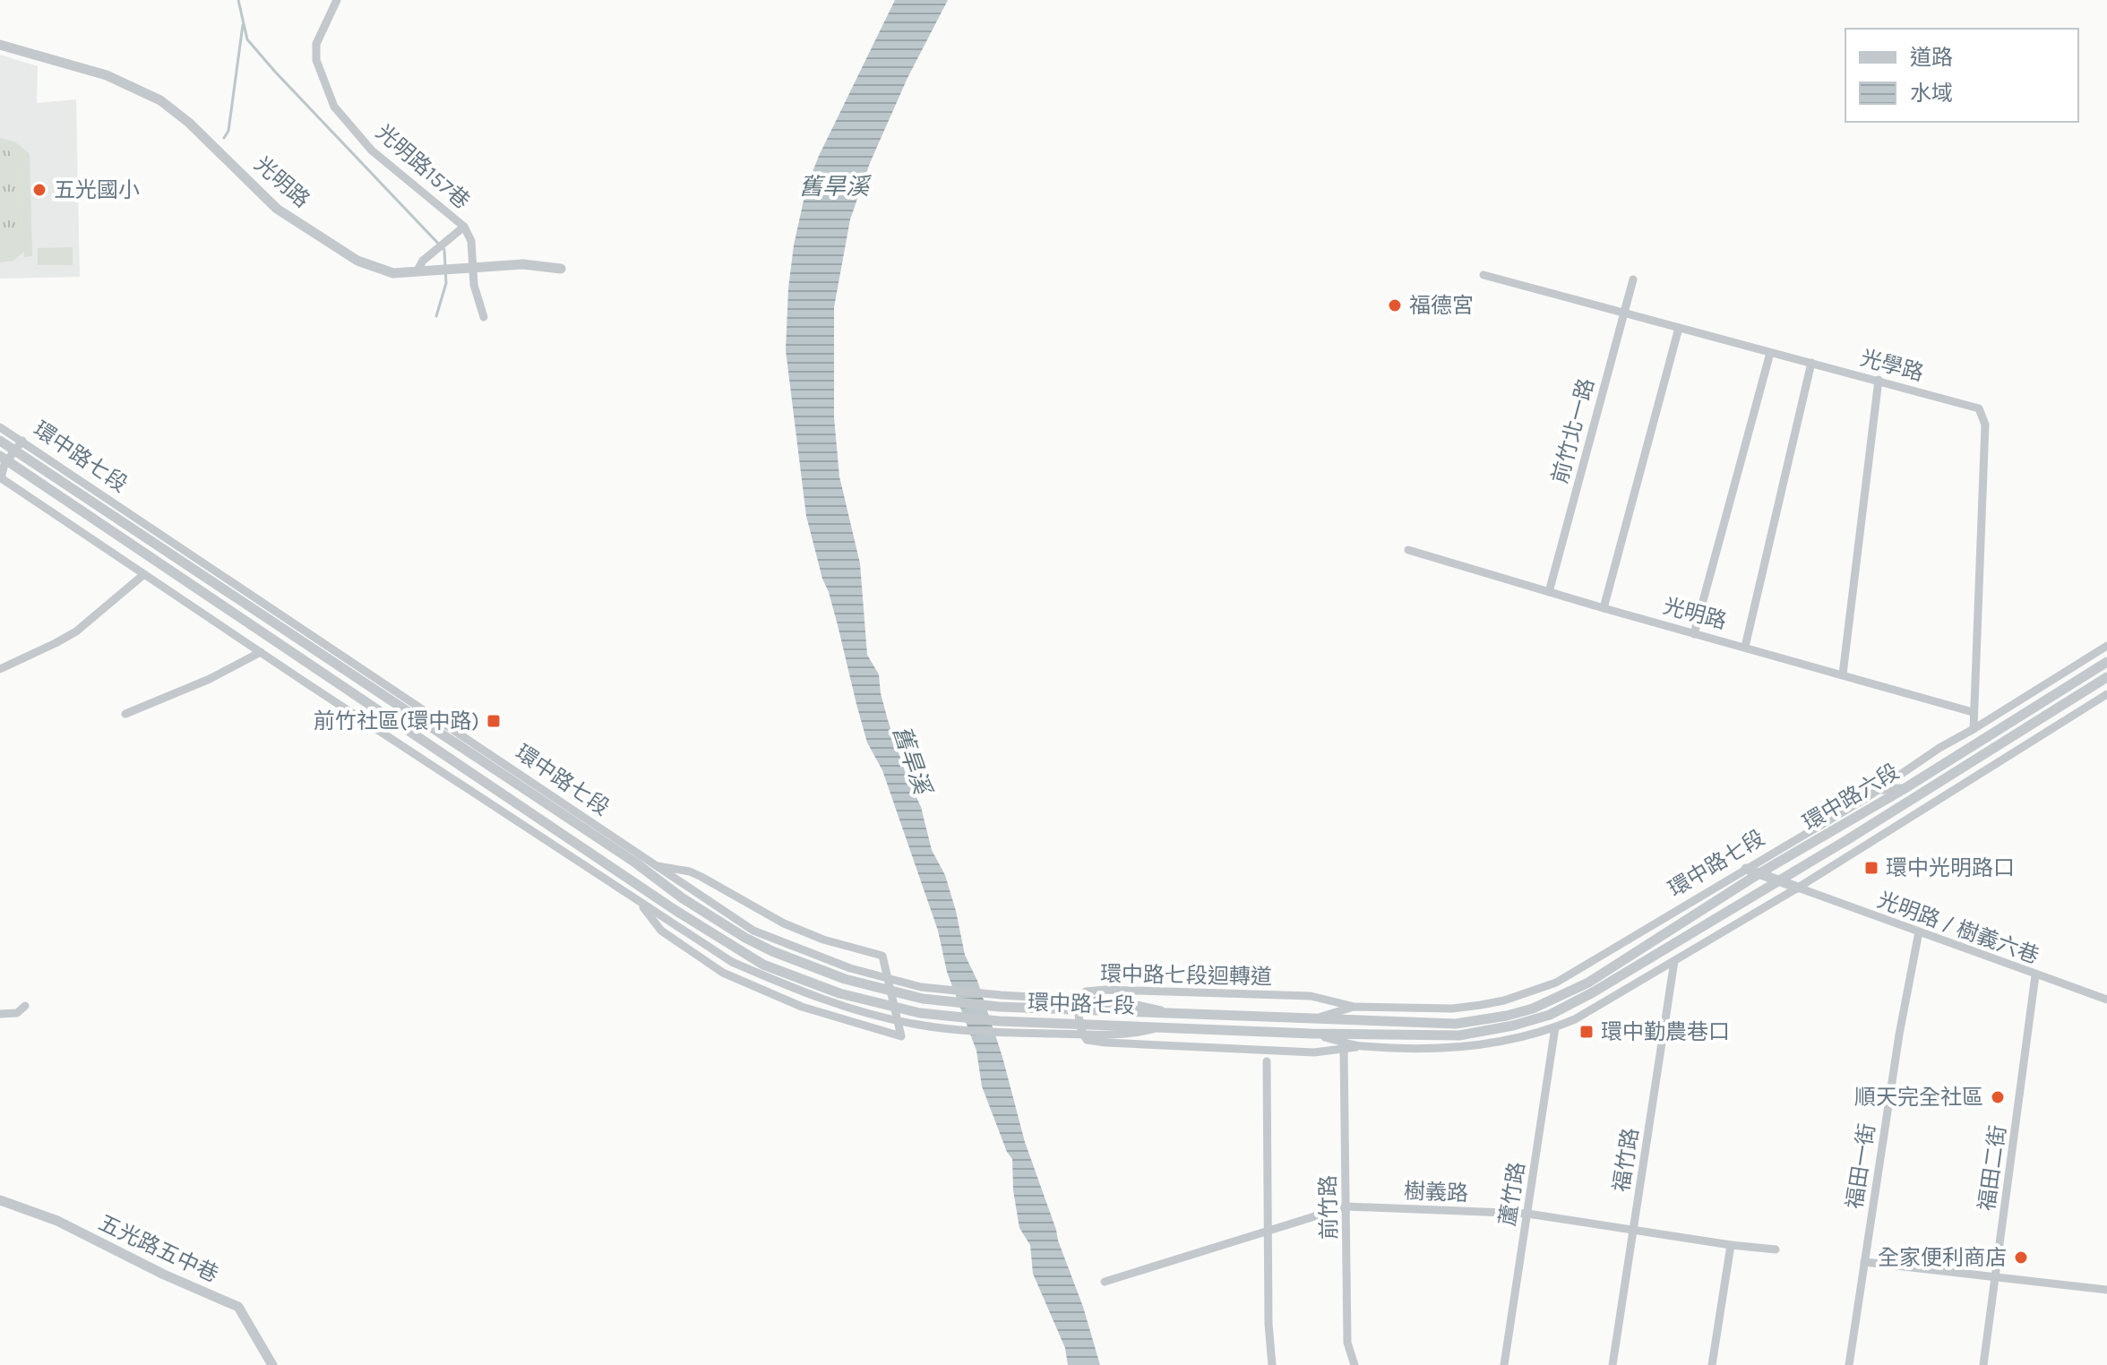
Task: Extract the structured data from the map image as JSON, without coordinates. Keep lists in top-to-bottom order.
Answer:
{
  "streets": {
    "street": [
      "光明路157巷",
      "光明路",
      "光學路",
      "前竹北一路",
      "環中路七段",
      "環中路六段",
      "光明路 / 樹義六巷",
      "環中路七段迴轉道",
      "福竹路",
      "福田一街",
      "福田二街",
      "樹義路",
      "蘆竹路",
      "前竹路",
      "五光路五中巷"
    ]
  },
  "crossings": [
    ["光明路157巷", "光明路"],
    ["光明路", "光學路"],
    ["光明路", "前竹北一路"],
    ["光學路", "前竹北一路"],
    ["光學路", "環中路七段"],
    ["環中路七段", "環中路六段"],
    ["環中路七段", "環中路七段迴轉道"],
    ["環中路七段", "蘆竹路"],
    ["光明路 / 樹義六巷", "福田一街"],
    ["光明路 / 樹義六巷", "福田二街"],
    ["環中路七段迴轉道", "前竹路"],
    ["福竹路", "樹義路"],
    ["樹義路", "蘆竹路"],
    ["樹義路", "前竹路"]
  ],
  "water": ["舊旱溪"],
  "places": {
    "other": [
      "五光國小",
      "福德宮",
      "順天完全社區",
      "全家便利商店"
    ],
    "transit": ["前竹社區(環中路)", "環中光明路口", "環中勤農巷口"]
  },
  "legend": ["道路", "水域"]
}
